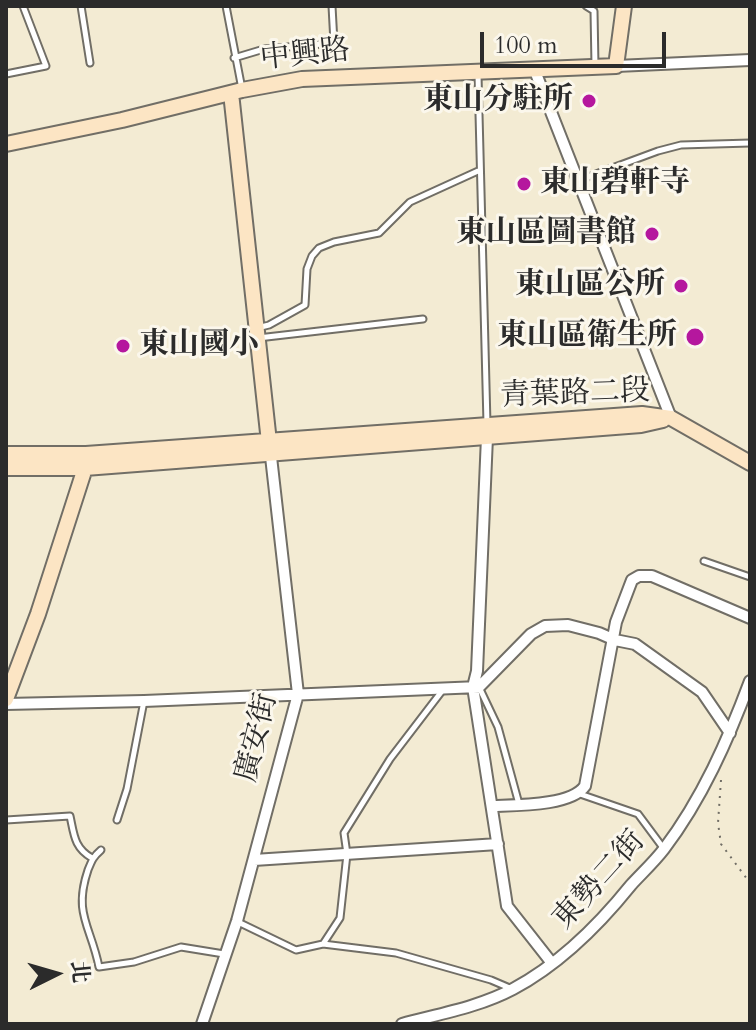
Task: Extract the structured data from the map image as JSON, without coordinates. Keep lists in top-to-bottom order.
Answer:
{
  "streets": {
    "street": [
      "中興路",
      "青葉路二段",
      "廣安街",
      "東勢二街"
    ]
  },
  "crossings": [
    ["中興路", "廣安街"],
    ["青葉路二段", "廣安街"]
  ],
  "places": [
    "東山分駐所",
    "東山碧軒寺",
    "東山區圖書館",
    "東山區公所",
    "東山區衛生所",
    "東山國小"
  ],
  "scale_bar": "100 m",
  "north": "right"
}
